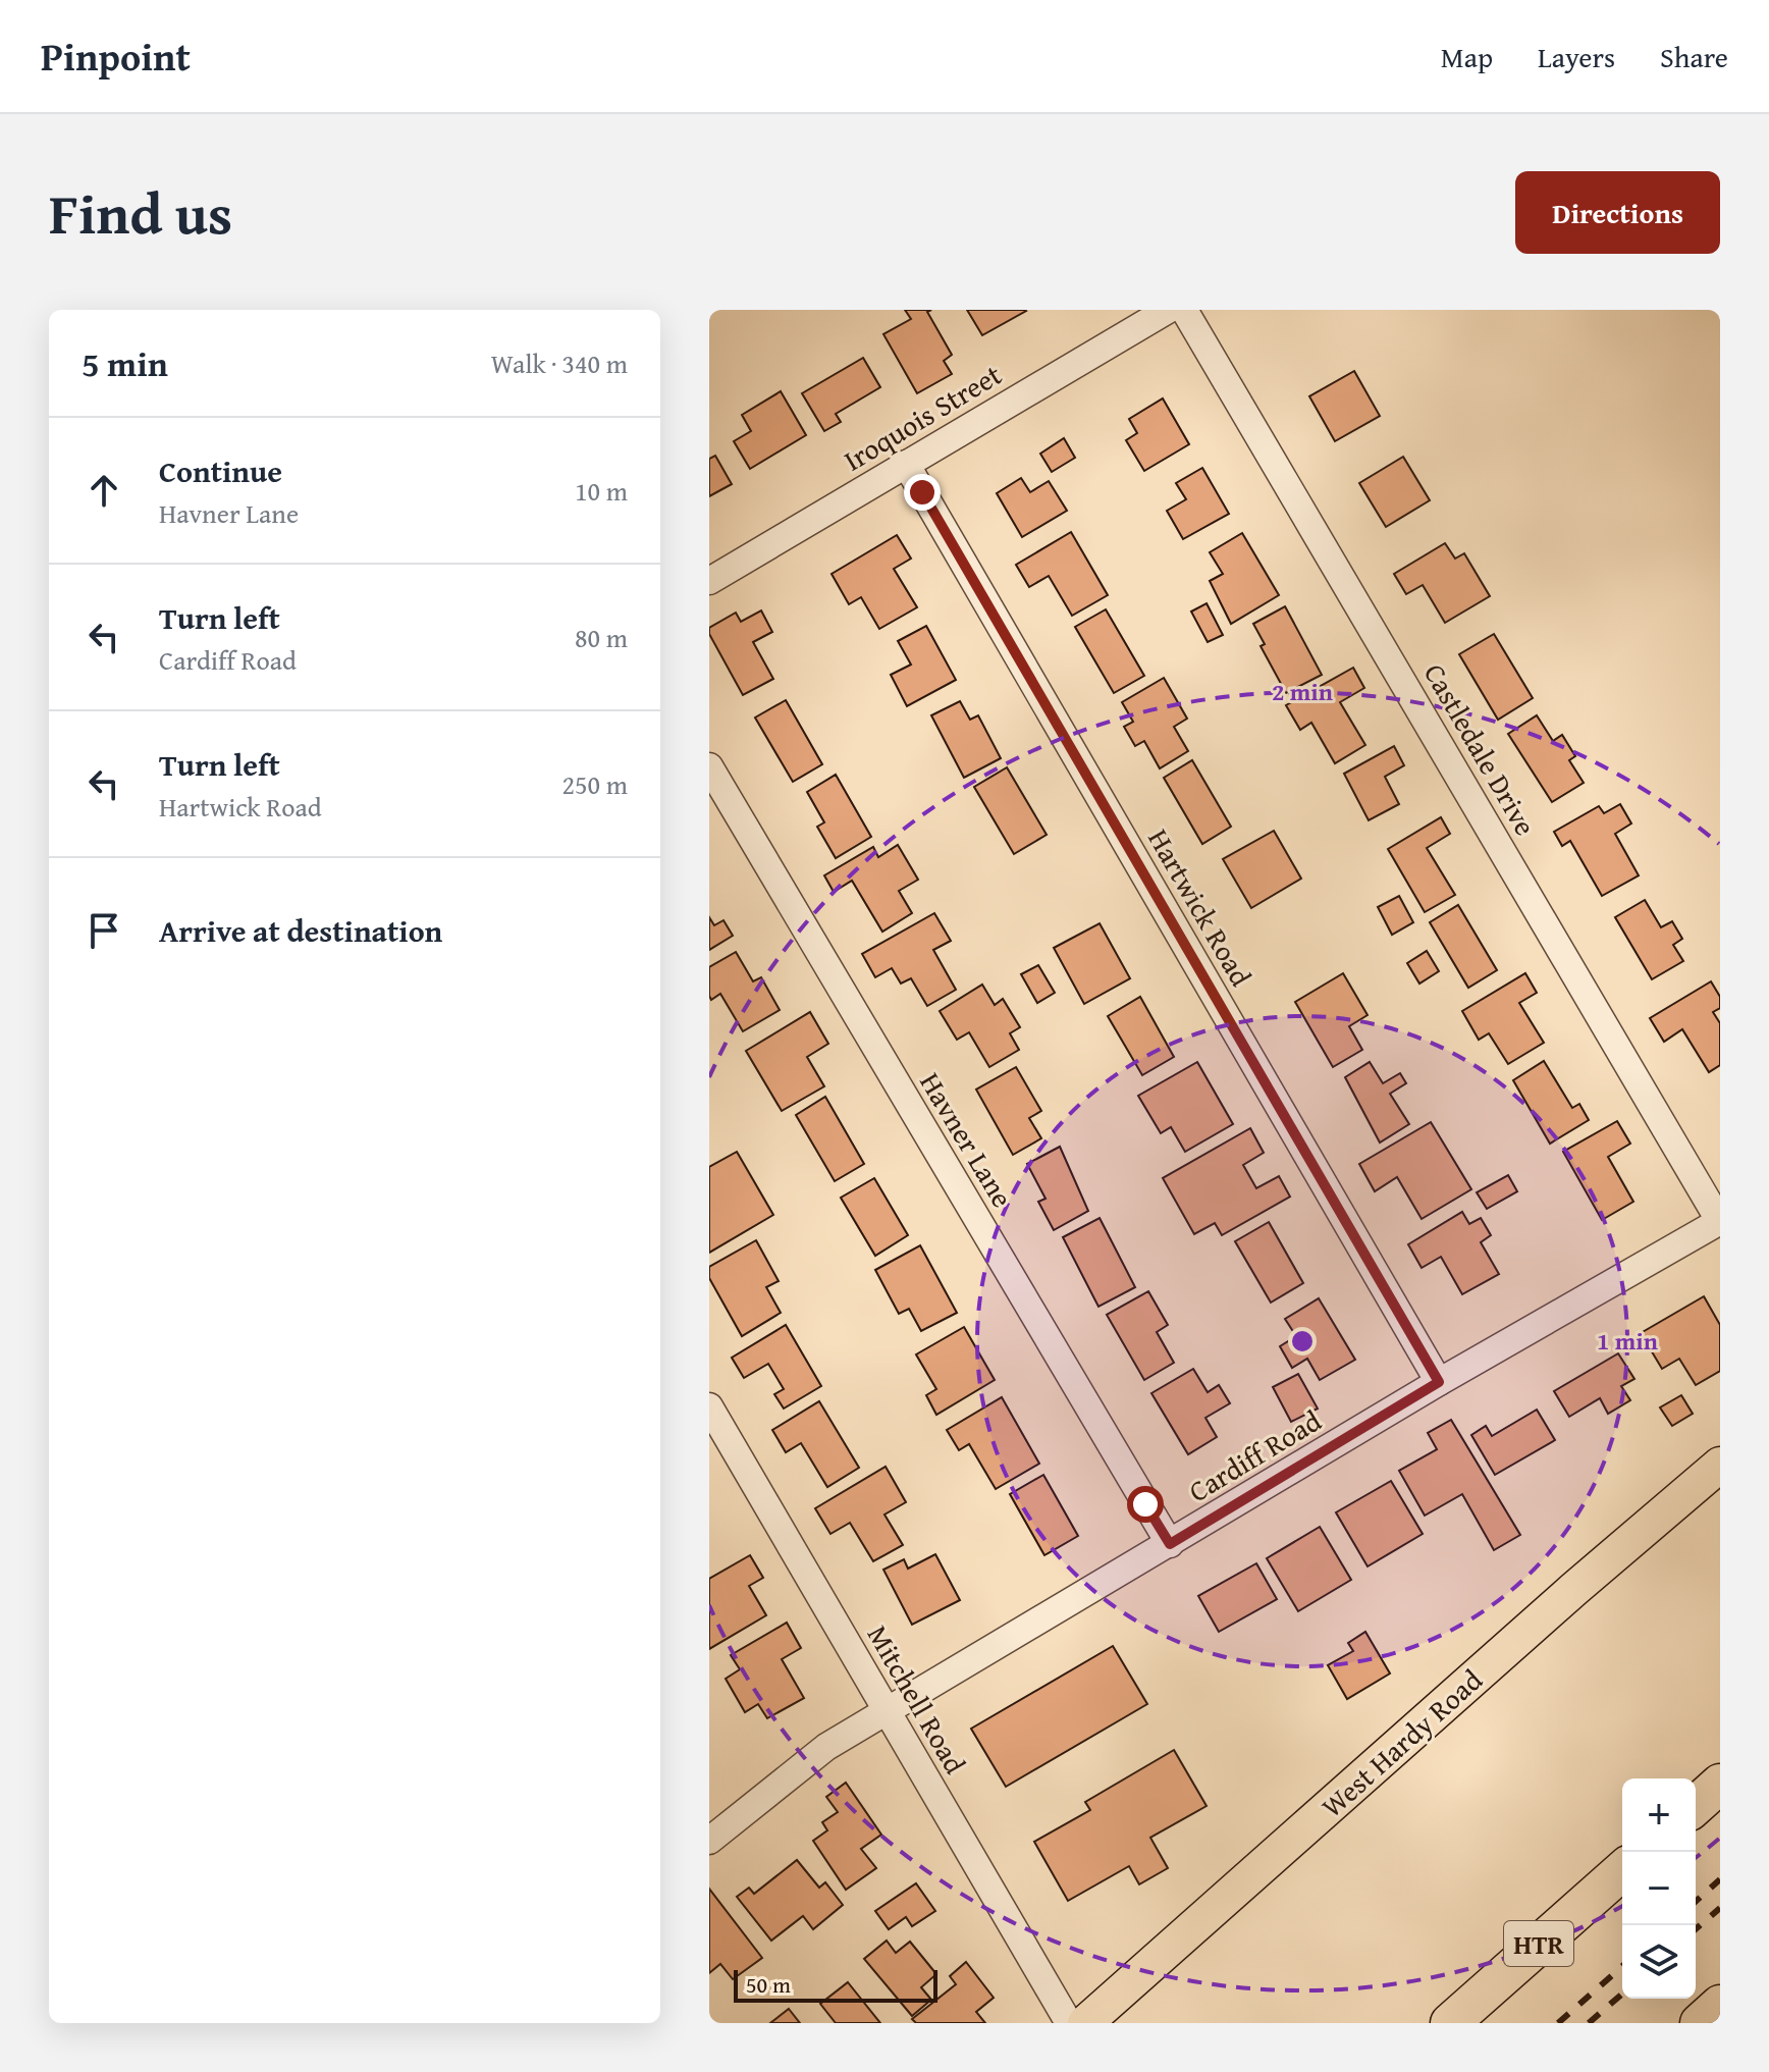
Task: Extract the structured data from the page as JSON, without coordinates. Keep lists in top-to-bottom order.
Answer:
{
  "streets": {
    "highway": ["HTR"],
    "main road": ["West Hardy Road"],
    "street": [
      "Iroquois Street",
      "Castledale Drive",
      "Hartwick Road",
      "Havner Lane",
      "Cardiff Road",
      "Mitchell Road"
    ]
  },
  "crossings": [
    ["Iroquois Street", "Hartwick Road"],
    ["Castledale Drive", "Cardiff Road"],
    ["Hartwick Road", "Cardiff Road"],
    ["Havner Lane", "Cardiff Road"],
    ["Cardiff Road", "Mitchell Road"]
  ],
  "scale_bar": "50 m",
  "page": {
    "header": "Pinpoint",
    "nav": ["Map", "Layers", "Share"],
    "title": "Find us",
    "buttons": "Directions",
    "heading": ["5 min", "Walk · 340 m"],
    "list": [
      ["Continue", "Havner Lane", "10 m"],
      ["Turn left", "Cardiff Road", "80 m"],
      ["Turn left", "Hartwick Road", "250 m"],
      "Arrive at destination"
    ],
    "map_buttons": ["+", "−"],
    "scale": "50 m"
  },
  "rings": ["2 min", "1 min"]
}
